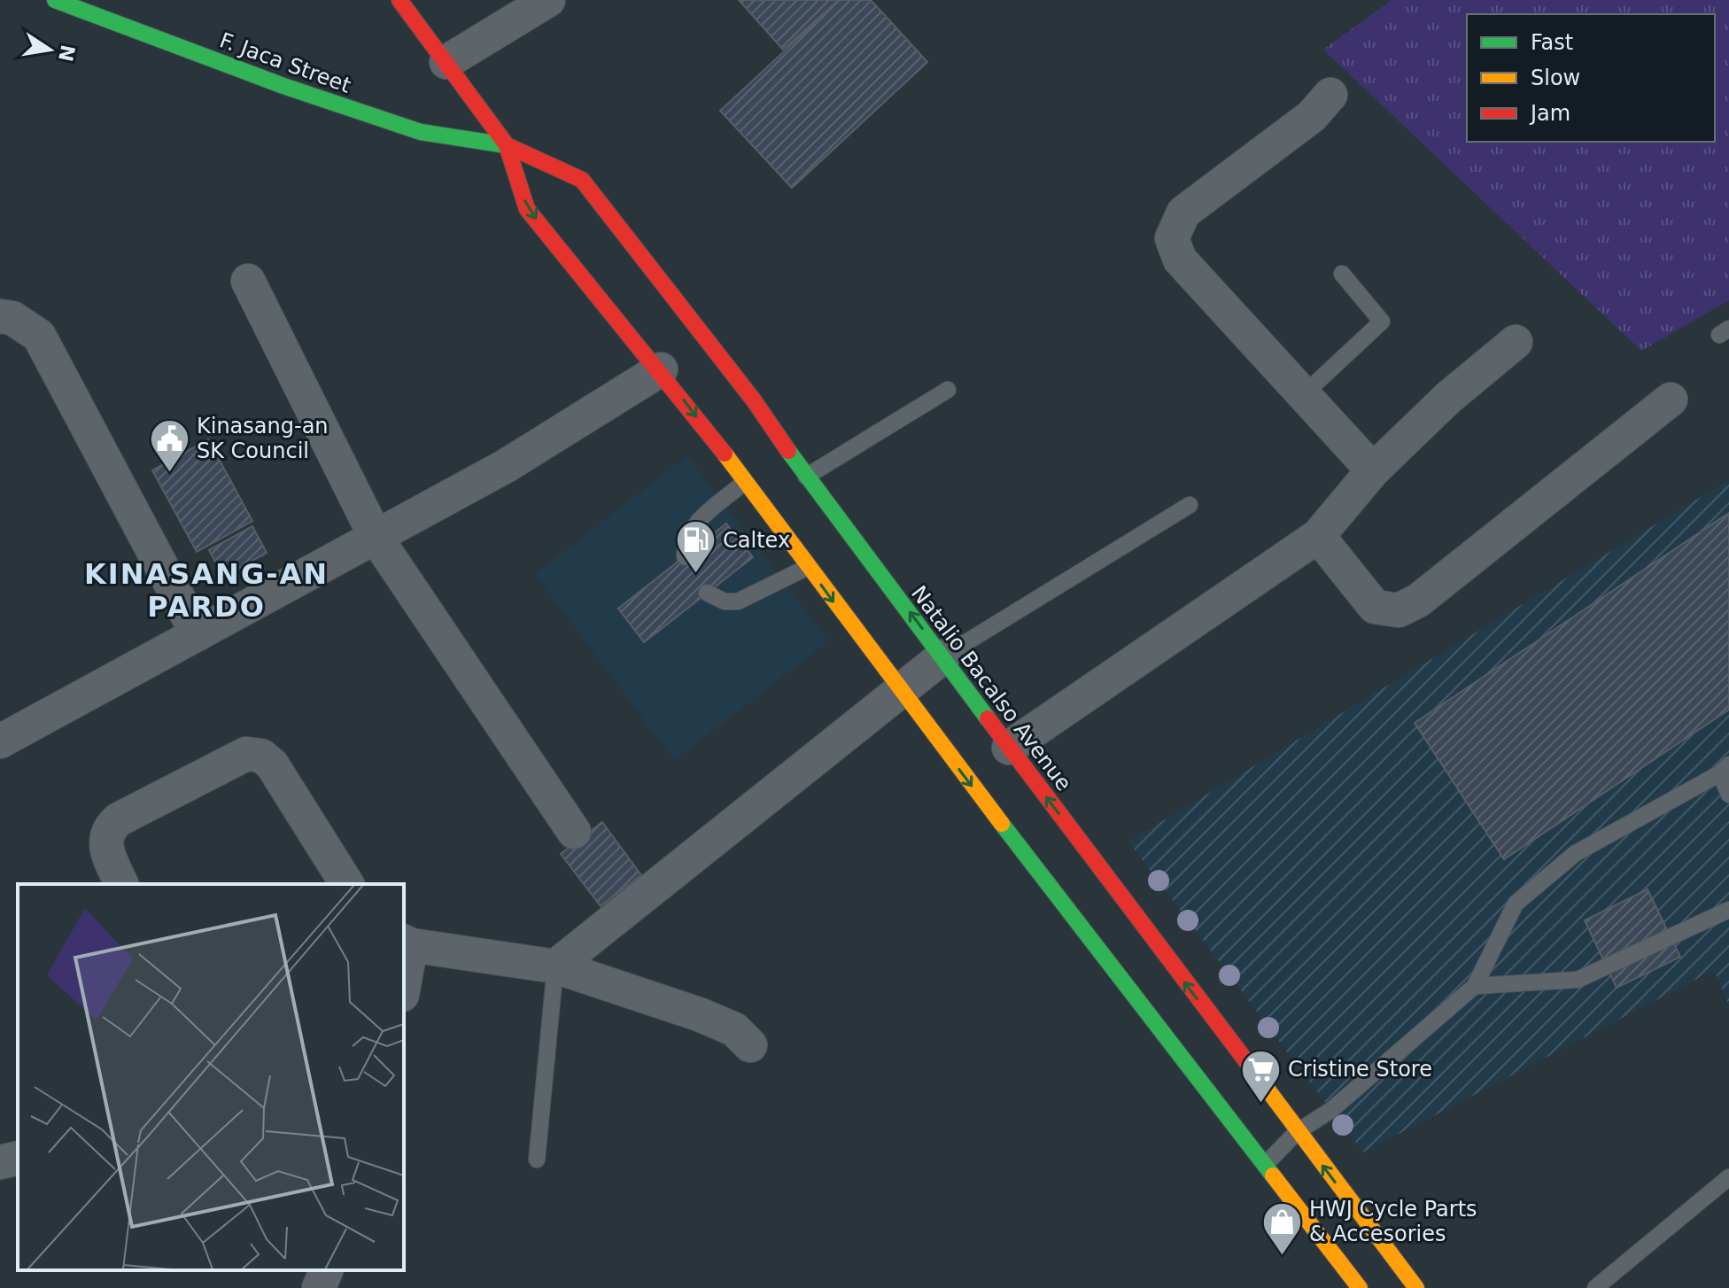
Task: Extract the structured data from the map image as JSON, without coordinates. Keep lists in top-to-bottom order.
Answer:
{
  "streets": {
    "main road": ["F. Jaca Street", "Natalio Bacalso Avenue"]
  },
  "crossings": [
    ["F. Jaca Street", "Natalio Bacalso Avenue"]
  ],
  "districts": ["KINASANG-AN PARDO"],
  "places": {
    "public building": ["Kinasang-an SK Council"],
    "fuel station": ["Caltex"],
    "supermarket": ["Cristine Store"],
    "shop": ["HWJ Cycle Parts & Accesories"]
  },
  "legend": ["Fast", "Slow", "Jam"],
  "north": "right"
}
